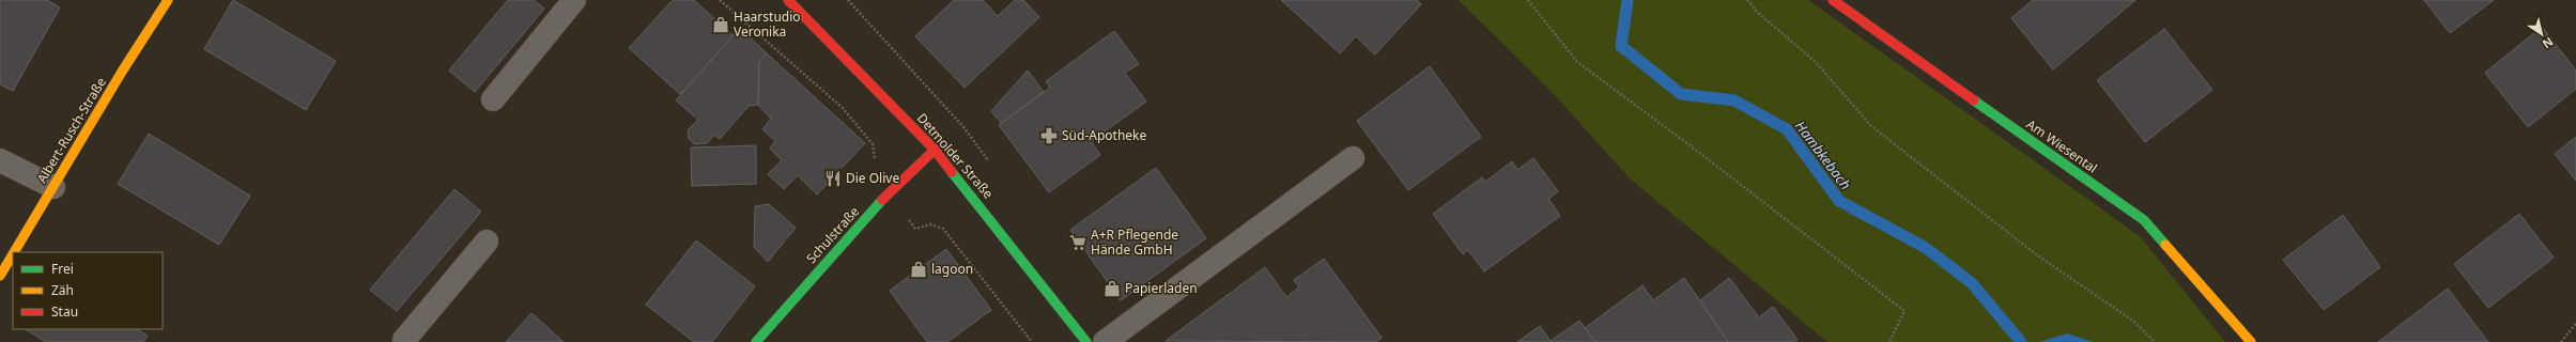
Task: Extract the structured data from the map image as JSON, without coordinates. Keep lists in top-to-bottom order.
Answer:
{
  "streets": {
    "street": [
      "Albert-Rusch-Straße",
      "Am Wiesental",
      "Detmolder Straße",
      "Schulstraße"
    ]
  },
  "crossings": [
    ["Detmolder Straße", "Schulstraße"]
  ],
  "water": ["Hambkebach"],
  "places": {
    "shop": ["Haarstudio Veronika", "lagoon", "Papierladen"],
    "pharmacy": ["Süd-Apotheke"],
    "restaurant": ["Die Olive"],
    "supermarket": ["A+R Pflegende Hände GmbH"]
  },
  "legend": ["Frei", "Zäh", "Stau"],
  "north": "bottom right"
}
